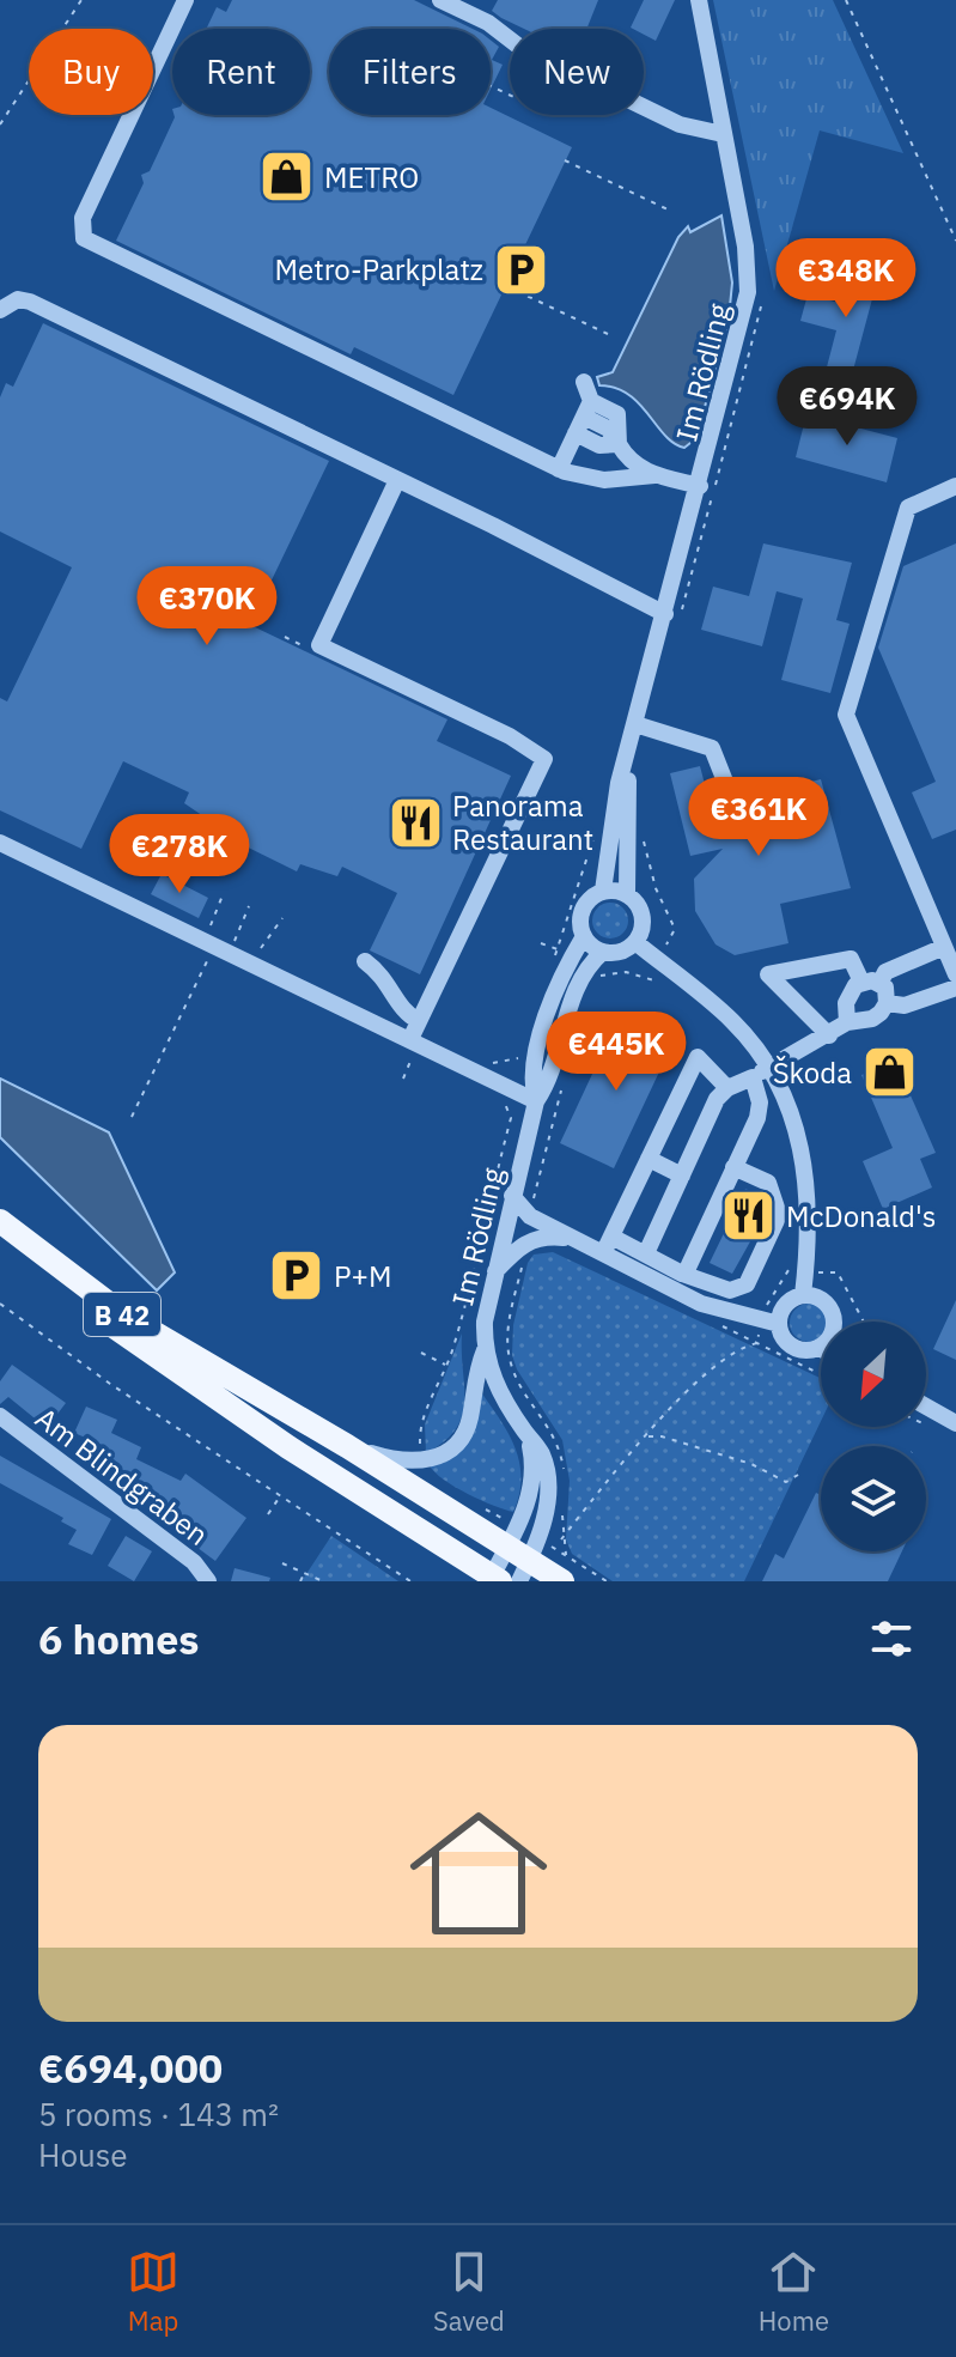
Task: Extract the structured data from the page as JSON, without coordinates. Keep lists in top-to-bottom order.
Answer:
{
  "streets": {
    "main road": ["B 42"],
    "street": ["Im Rödling", "Am Blindgraben"]
  },
  "crossings": [
    ["Im Rödling", "B 42"]
  ],
  "places": {
    "shop": ["METRO", "Škoda"],
    "parking": ["Metro-Parkplatz", "P+M"],
    "restaurant": ["Panorama Restaurant", "McDonald's"]
  },
  "north": "bottom left",
  "page": {
    "chip": [
      "Buy",
      "Rent",
      "Filters",
      "New"
    ],
    "price": [
      "€348K",
      "€694K",
      "€370K",
      "€361K",
      "€278K",
      "€445K"
    ],
    "heading": "6 homes",
    "list": [
      {
        "name": "€694,000",
        "note": "5 rooms · 143 m² · House"
      }
    ],
    "tabs": ["Map", "Saved", "Home"]
  }
}
